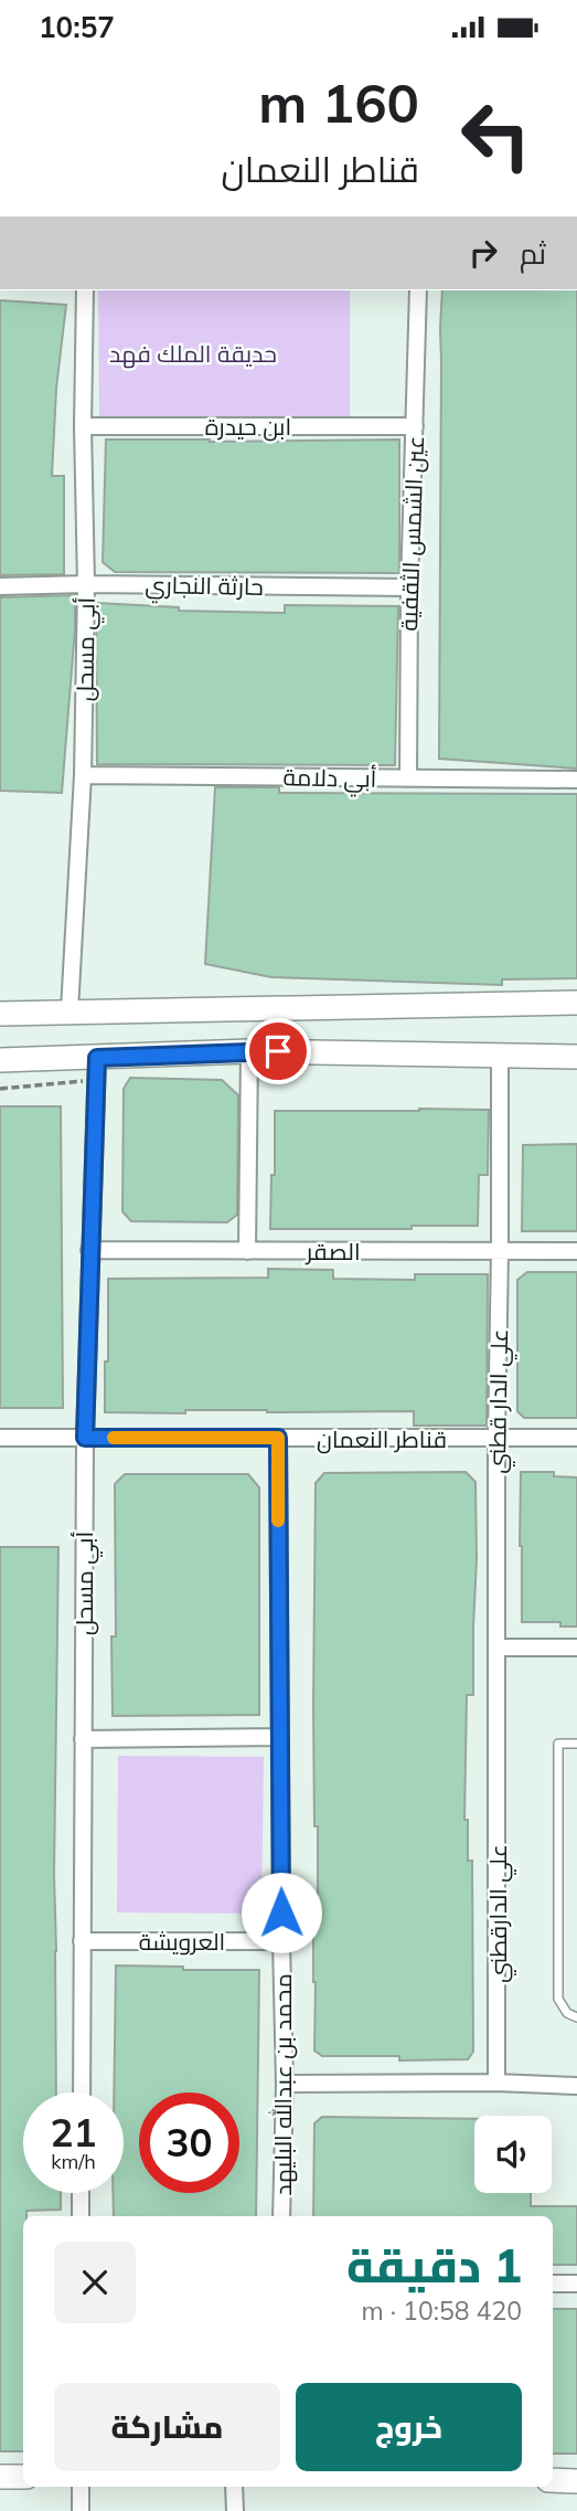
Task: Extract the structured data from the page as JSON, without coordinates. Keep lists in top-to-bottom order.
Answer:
{
  "streets": {
    "street": [
      "ابن حيدرة",
      "عين الشمس الثقفية",
      "حارثة النجاري",
      "أبي مسحل",
      "أبي دلامة",
      "الصقر",
      "علي الدار قطني",
      "قناطر النعمان",
      "علي الدارقطني",
      "العرويشة",
      "محمد بن عبدالله البليهد"
    ]
  },
  "crossings": [
    ["ابن حيدرة", "عين الشمس الثقفية"],
    ["ابن حيدرة", "أبي مسحل"],
    ["عين الشمس الثقفية", "حارثة النجاري"],
    ["عين الشمس الثقفية", "أبي دلامة"],
    ["حارثة النجاري", "أبي مسحل"],
    ["أبي مسحل", "أبي دلامة"],
    ["أبي مسحل", "الصقر"],
    ["أبي مسحل", "قناطر النعمان"],
    ["أبي مسحل", "العرويشة"],
    ["الصقر", "علي الدار قطني"],
    ["علي الدار قطني", "قناطر النعمان"],
    ["علي الدار قطني", "علي الدارقطني"],
    ["قناطر النعمان", "محمد بن عبدالله البليهد"],
    ["العرويشة", "محمد بن عبدالله البليهد"]
  ],
  "parks": ["حديقة الملك فهد"],
  "page": {
    "status": "10:57",
    "turn": ["160 m", "قناطر النعمان"],
    "then": "ثم",
    "speed": "21 km/h",
    "limit": "30",
    "heading": ["1 دقيقة", "420 m · 10:58"],
    "buttons": ["خروج", "مشاركة"]
  }
}
